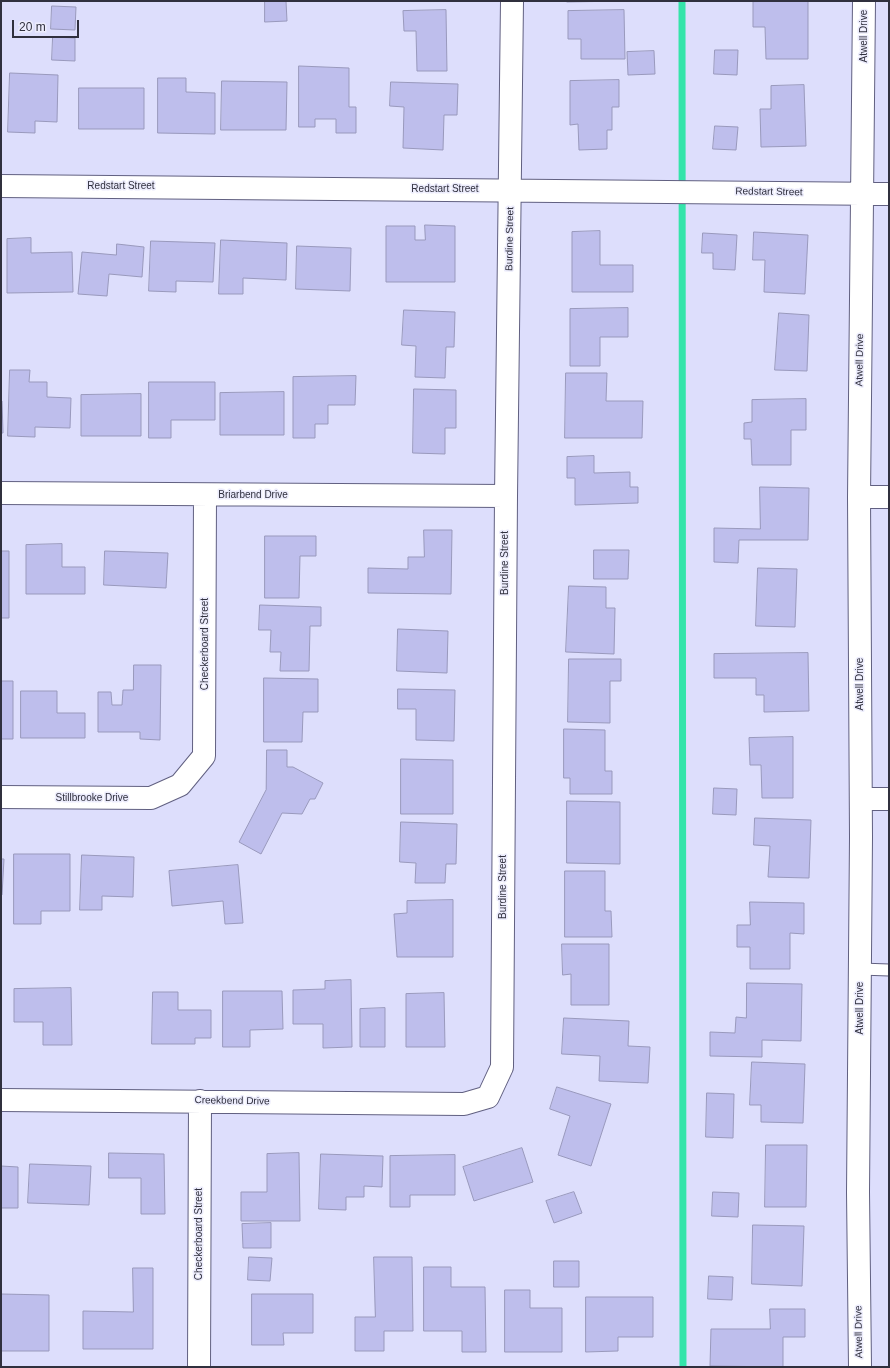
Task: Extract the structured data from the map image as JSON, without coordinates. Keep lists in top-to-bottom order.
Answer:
{
  "streets": {
    "street": [
      "Atwell Drive",
      "Redstart Street",
      "Burdine Street",
      "Briarbend Drive",
      "Checkerboard Street",
      "Stillbrooke Drive",
      "Creekbend Drive"
    ]
  },
  "crossings": [
    ["Atwell Drive", "Redstart Street"],
    ["Redstart Street", "Burdine Street"],
    ["Burdine Street", "Briarbend Drive"],
    ["Burdine Street", "Creekbend Drive"],
    ["Briarbend Drive", "Checkerboard Street"],
    ["Checkerboard Street", "Stillbrooke Drive"],
    ["Checkerboard Street", "Creekbend Drive"]
  ],
  "scale_bar": "20 m"
}
